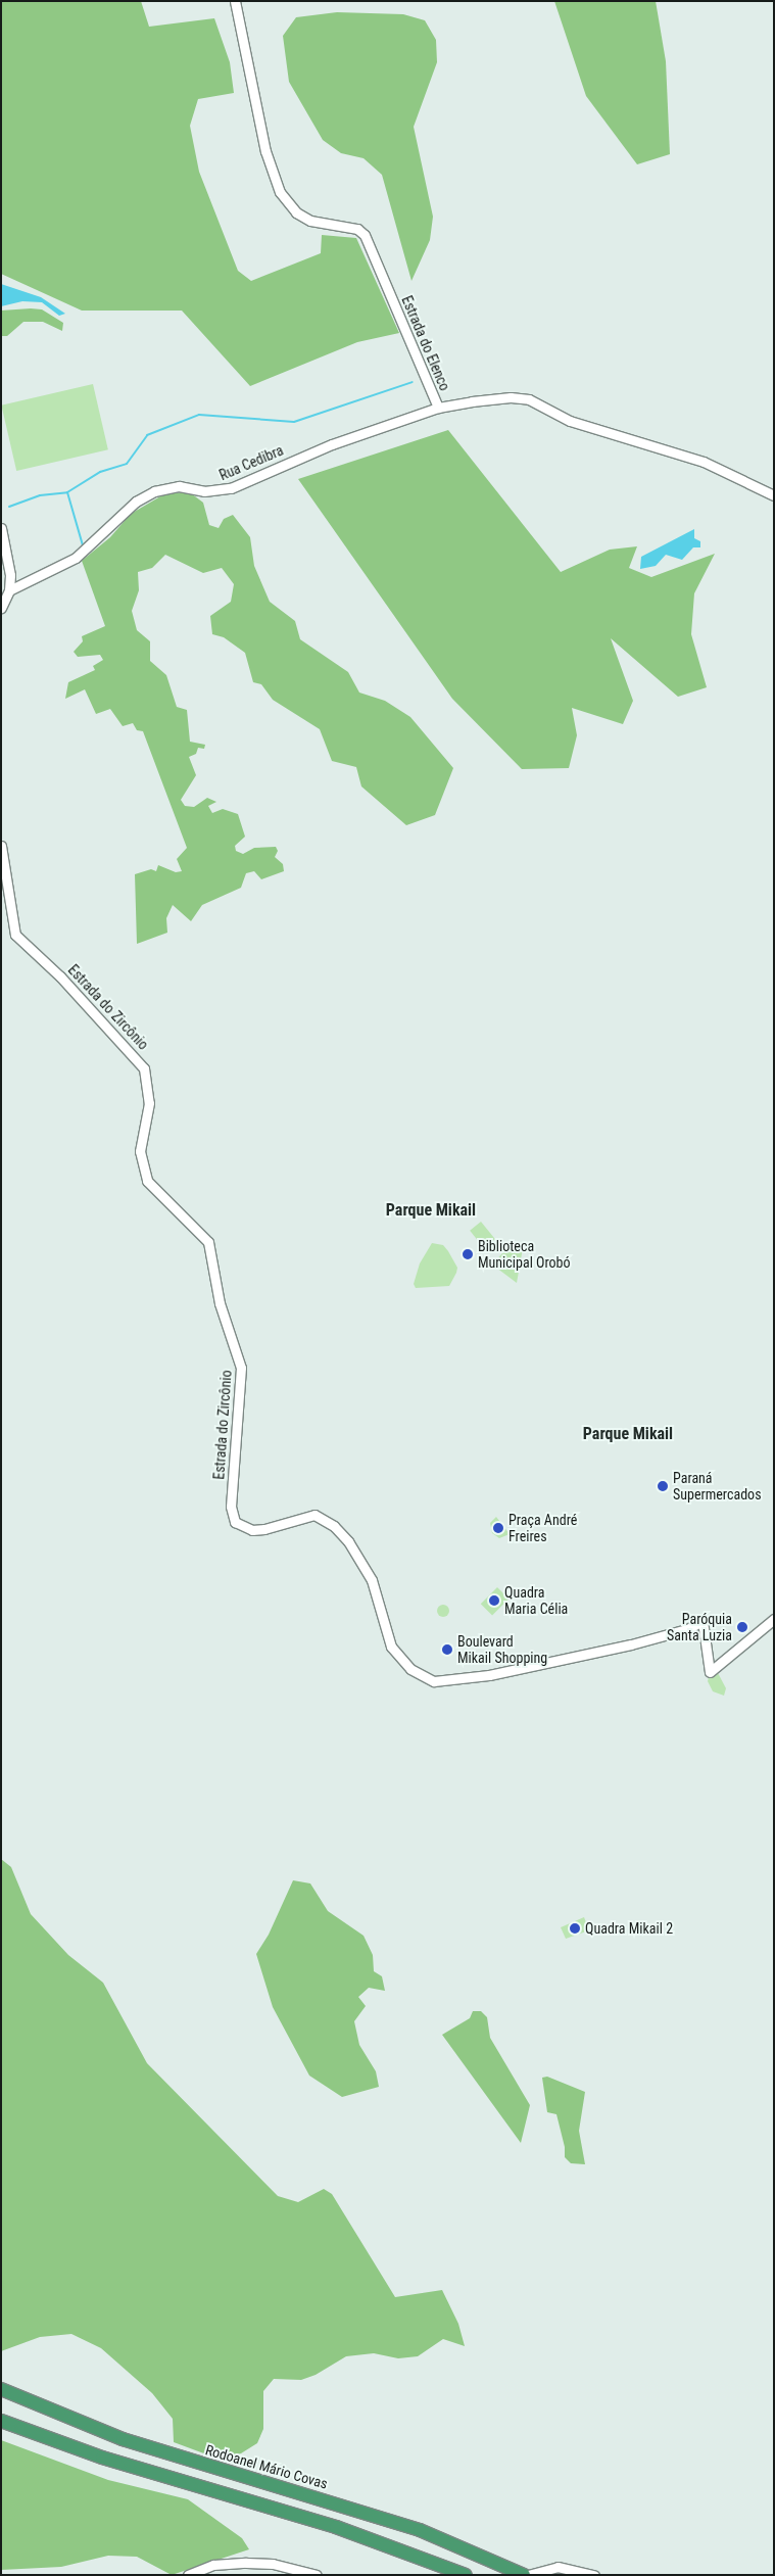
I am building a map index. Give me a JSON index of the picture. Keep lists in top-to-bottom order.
{
  "streets": {
    "highway": ["Rodoanel Mário Covas"],
    "street": ["Estrada do Elenco", "Rua Cedibra", "Estrada do Zircônio"]
  },
  "crossings": [
    ["Estrada do Elenco", "Rua Cedibra"]
  ],
  "districts": ["Parque Mikail", "Parque Mikail"],
  "places": [
    "Biblioteca Municipal Orobó",
    "Paraná Supermercados",
    "Praça André Freires",
    "Quadra Maria Célia",
    "Paróquia Santa Luzia",
    "Boulevard Mikail Shopping",
    "Quadra Mikail 2"
  ]
}
